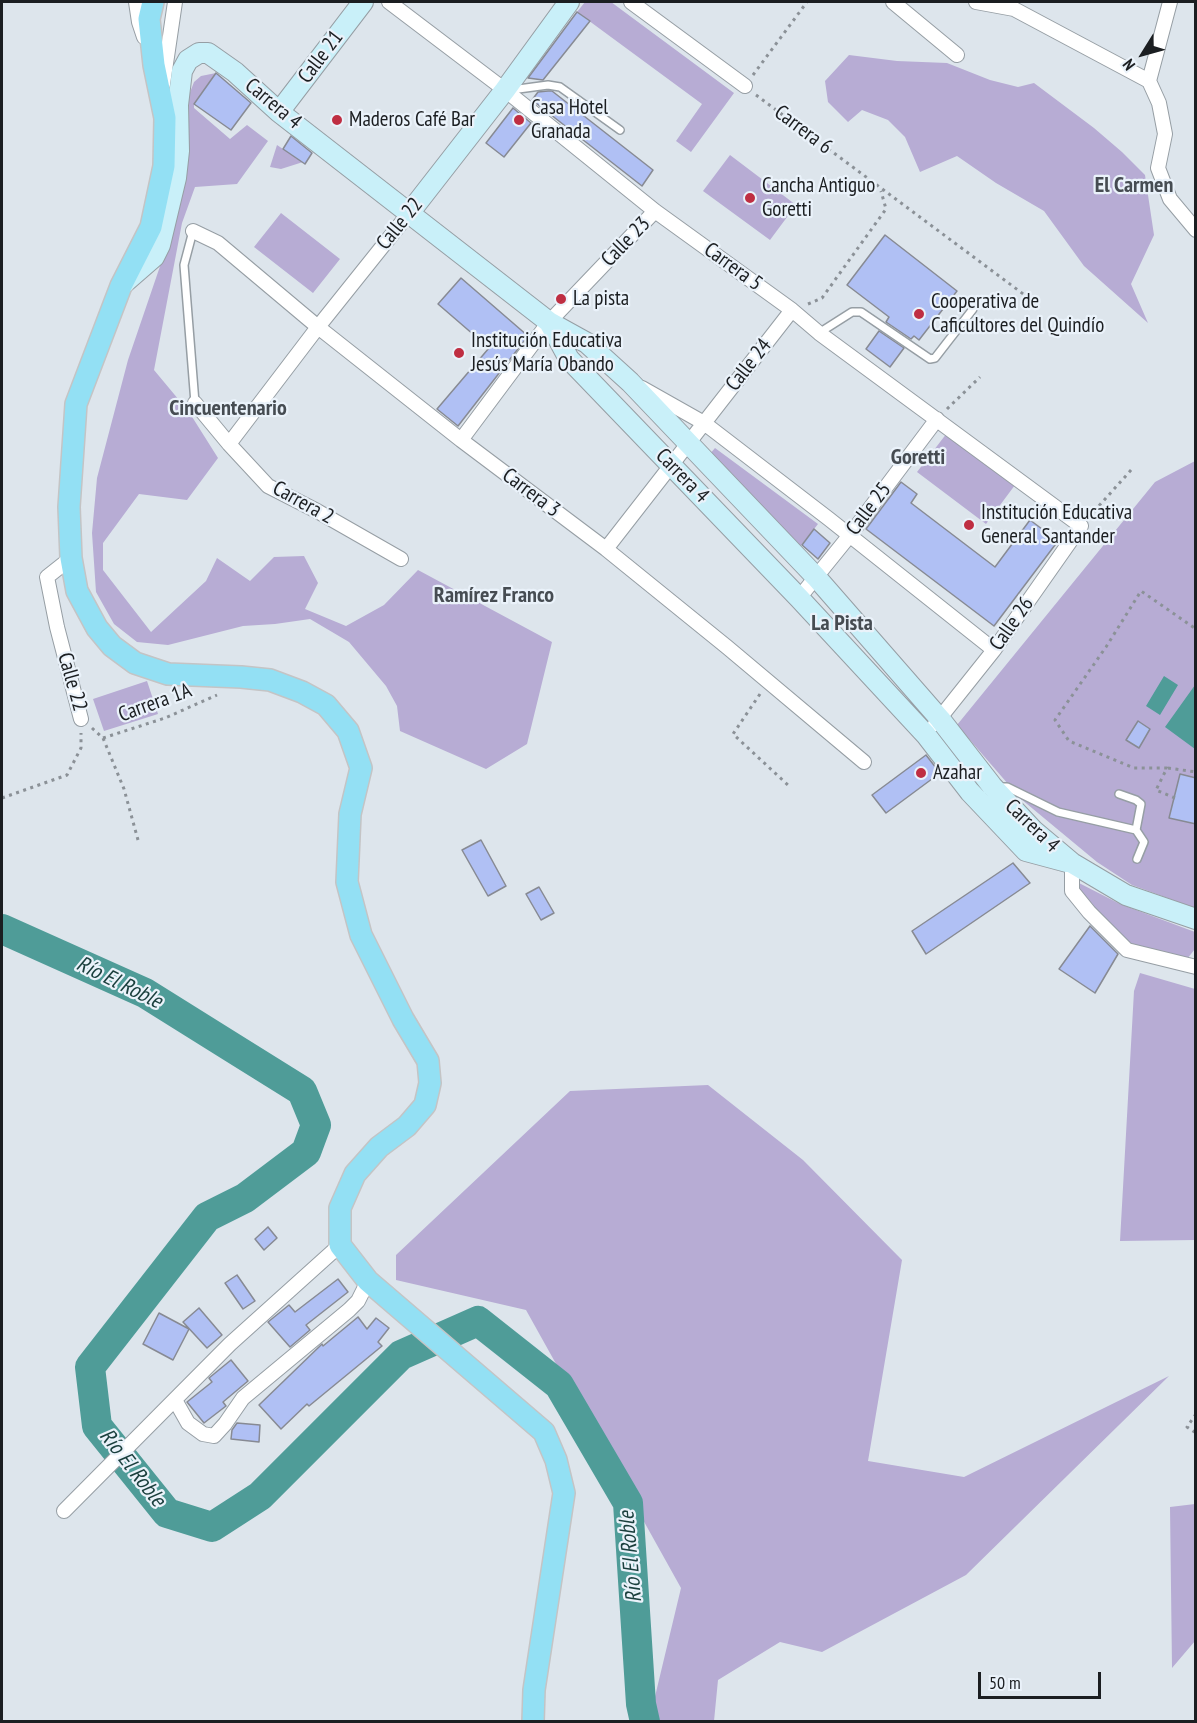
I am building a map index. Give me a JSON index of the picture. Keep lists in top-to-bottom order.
{
  "streets": {
    "main road": ["Calle 21", "Carrera 4", "Calle 22"],
    "street": [
      "Calle 23",
      "Carrera 5",
      "Calle 24",
      "Carrera 3",
      "Carrera 2",
      "Calle 25",
      "Calle 26"
    ],
    "path": ["Carrera 6", "Carrera 1A"]
  },
  "crossings": [
    ["Calle 21", "Carrera 4"],
    ["Carrera 4", "Calle 22"],
    ["Carrera 4", "Calle 23"],
    ["Carrera 4", "Calle 24"],
    ["Carrera 4", "Calle 25"],
    ["Carrera 4", "Calle 26"],
    ["Calle 22", "Carrera 5"],
    ["Calle 22", "Carrera 3"],
    ["Calle 22", "Carrera 2"],
    ["Calle 22", "Carrera 1A"],
    ["Calle 23", "Carrera 5"],
    ["Calle 23", "Carrera 3"],
    ["Carrera 5", "Calle 24"],
    ["Carrera 5", "Calle 25"],
    ["Carrera 5", "Calle 26"],
    ["Calle 24", "Carrera 3"]
  ],
  "districts": [
    "El Carmen",
    "Cincuentenario",
    "Goretti",
    "Ramírez Franco",
    "La Pista"
  ],
  "water": ["Río El Roble"],
  "places": [
    "Maderos Café Bar",
    "Casa Hotel Granada",
    "Cancha Antiguo Goretti",
    "La pista",
    "Cooperativa de Caficultores del Quindío",
    "Institución Educativa Jesús María Obando",
    "Institución Educativa General Santander",
    "Azahar"
  ],
  "scale_bar": "50 m",
  "north": "bottom left"
}
